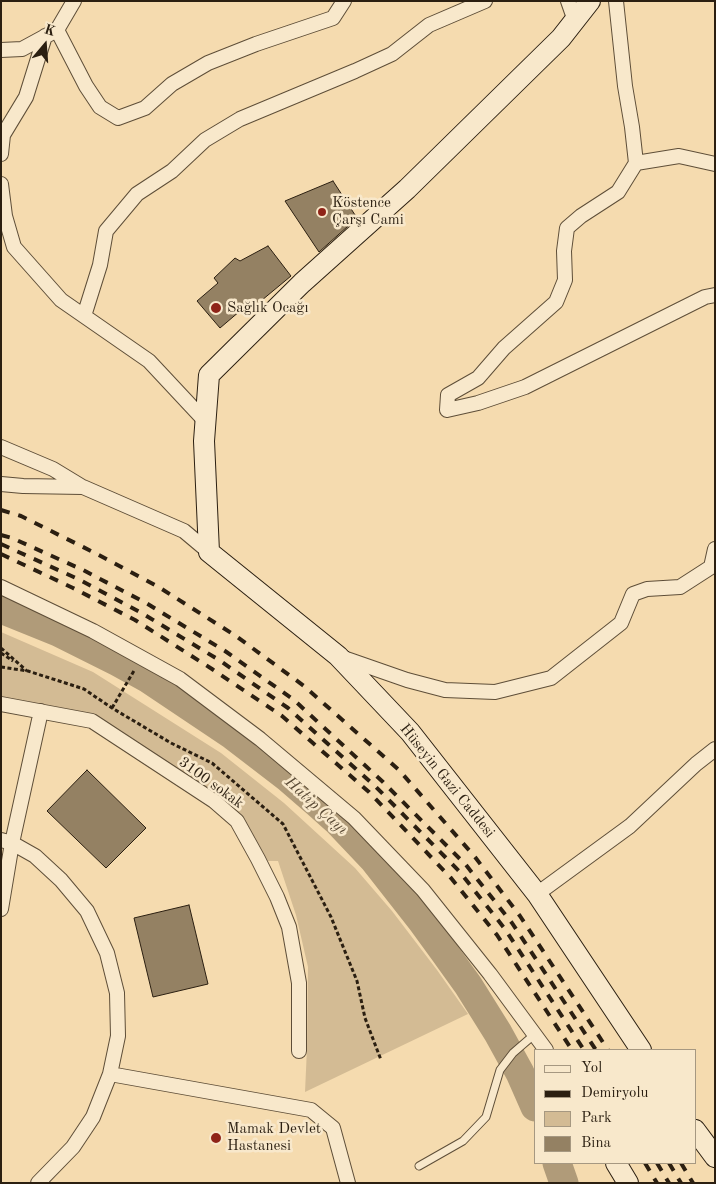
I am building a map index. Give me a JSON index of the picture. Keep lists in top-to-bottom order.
{
  "streets": {
    "street": ["Hüseyin Gazi Caddesi", "3100 sokak"]
  },
  "water": ["Hatip Çayı"],
  "places": ["Köstence Çarşı Cami", "Sağlık Ocağı", "Mamak Devlet Hastanesi"],
  "legend": [
    "Yol",
    "Demiryolu",
    "Park",
    "Bina"
  ],
  "north": "top"
}
